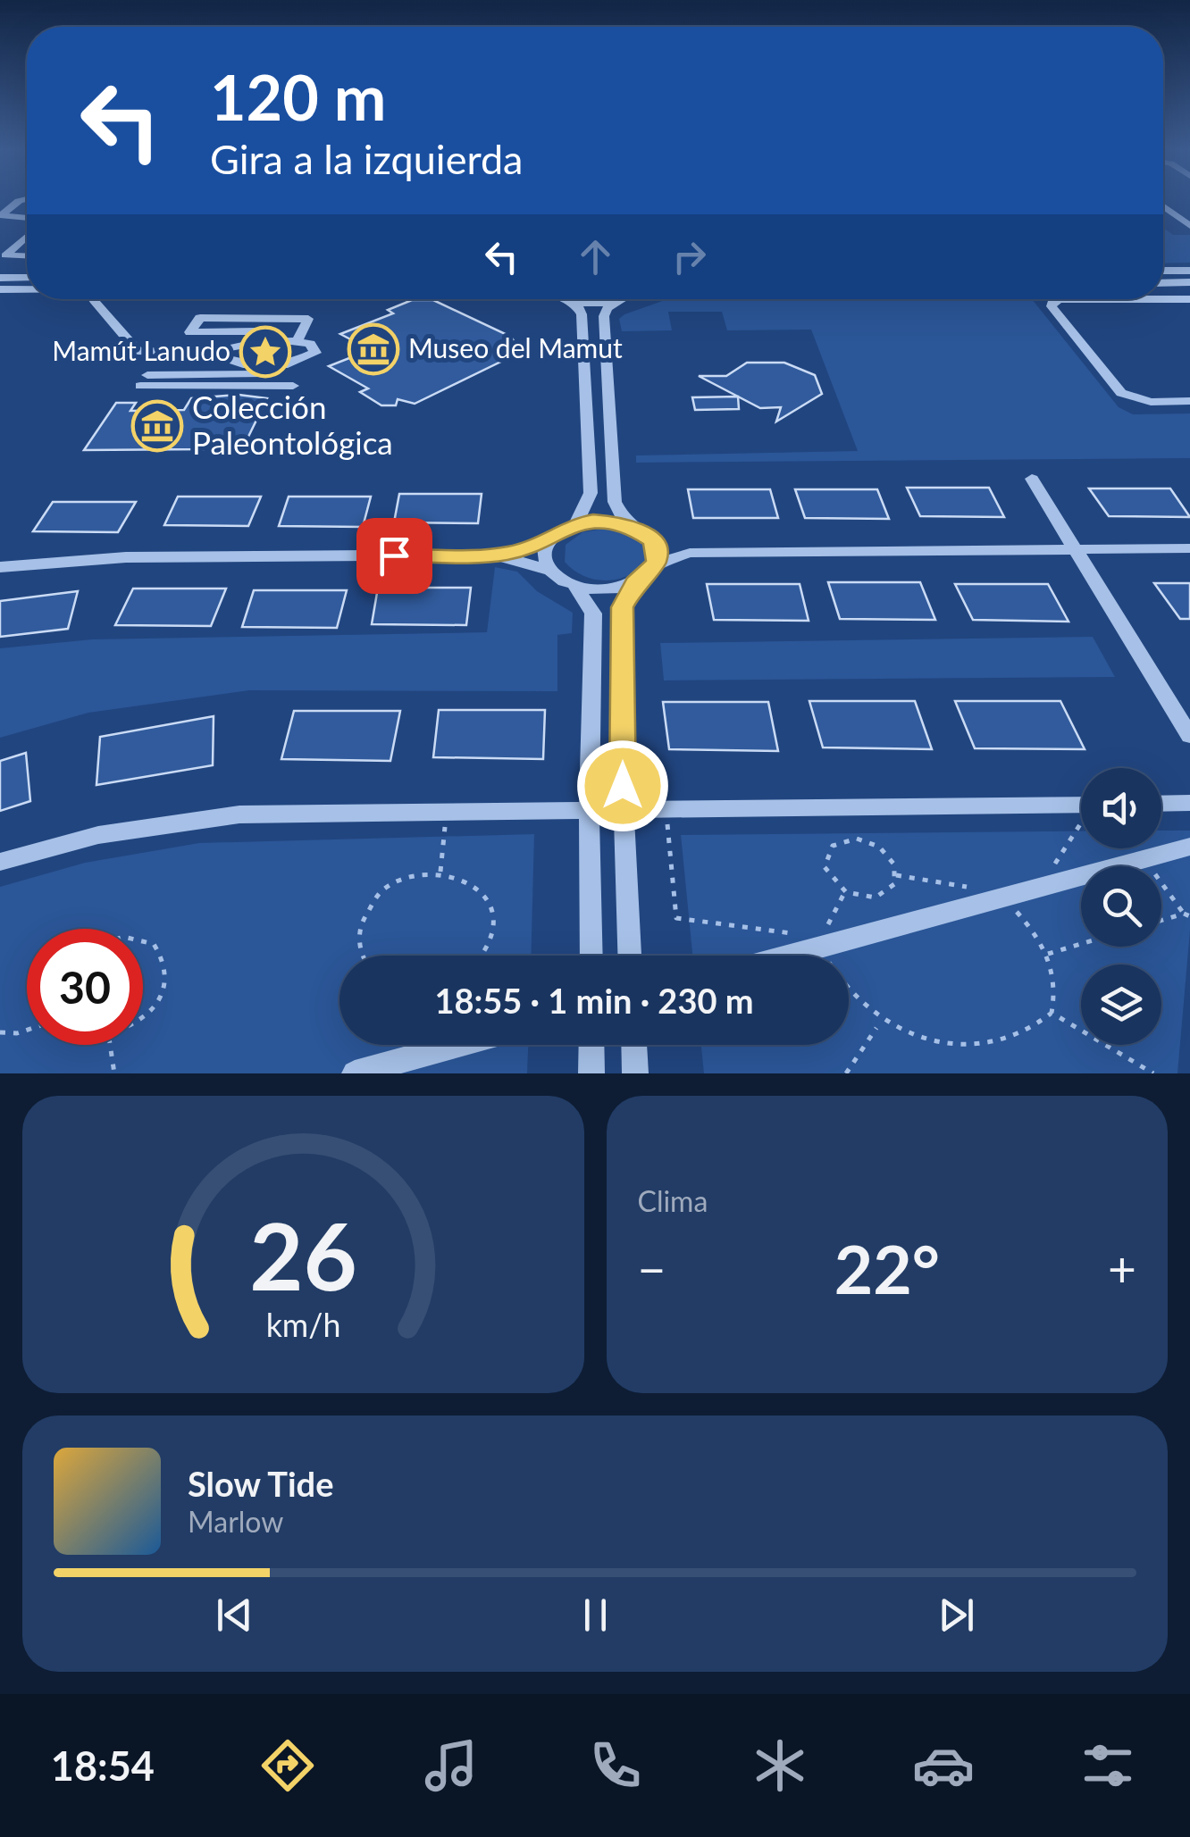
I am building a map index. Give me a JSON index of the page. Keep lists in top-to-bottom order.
{
  "places": {
    "museum": ["Museo del Mamut", "Colección Paleontológica"],
    "place": ["Mamút Lanudo"]
  },
  "page": {
    "turn": ["120 m", "Gira a la izquierda"],
    "limit": "30",
    "trip": "18:55 · 1 min · 230 m",
    "tile": "Clima",
    "heat": ["−", "22°", "+"],
    "song": ["Slow Tide", "Marlow"],
    "tabs": "18:54",
    "gauge": ["26", "km/h"]
  }
}
